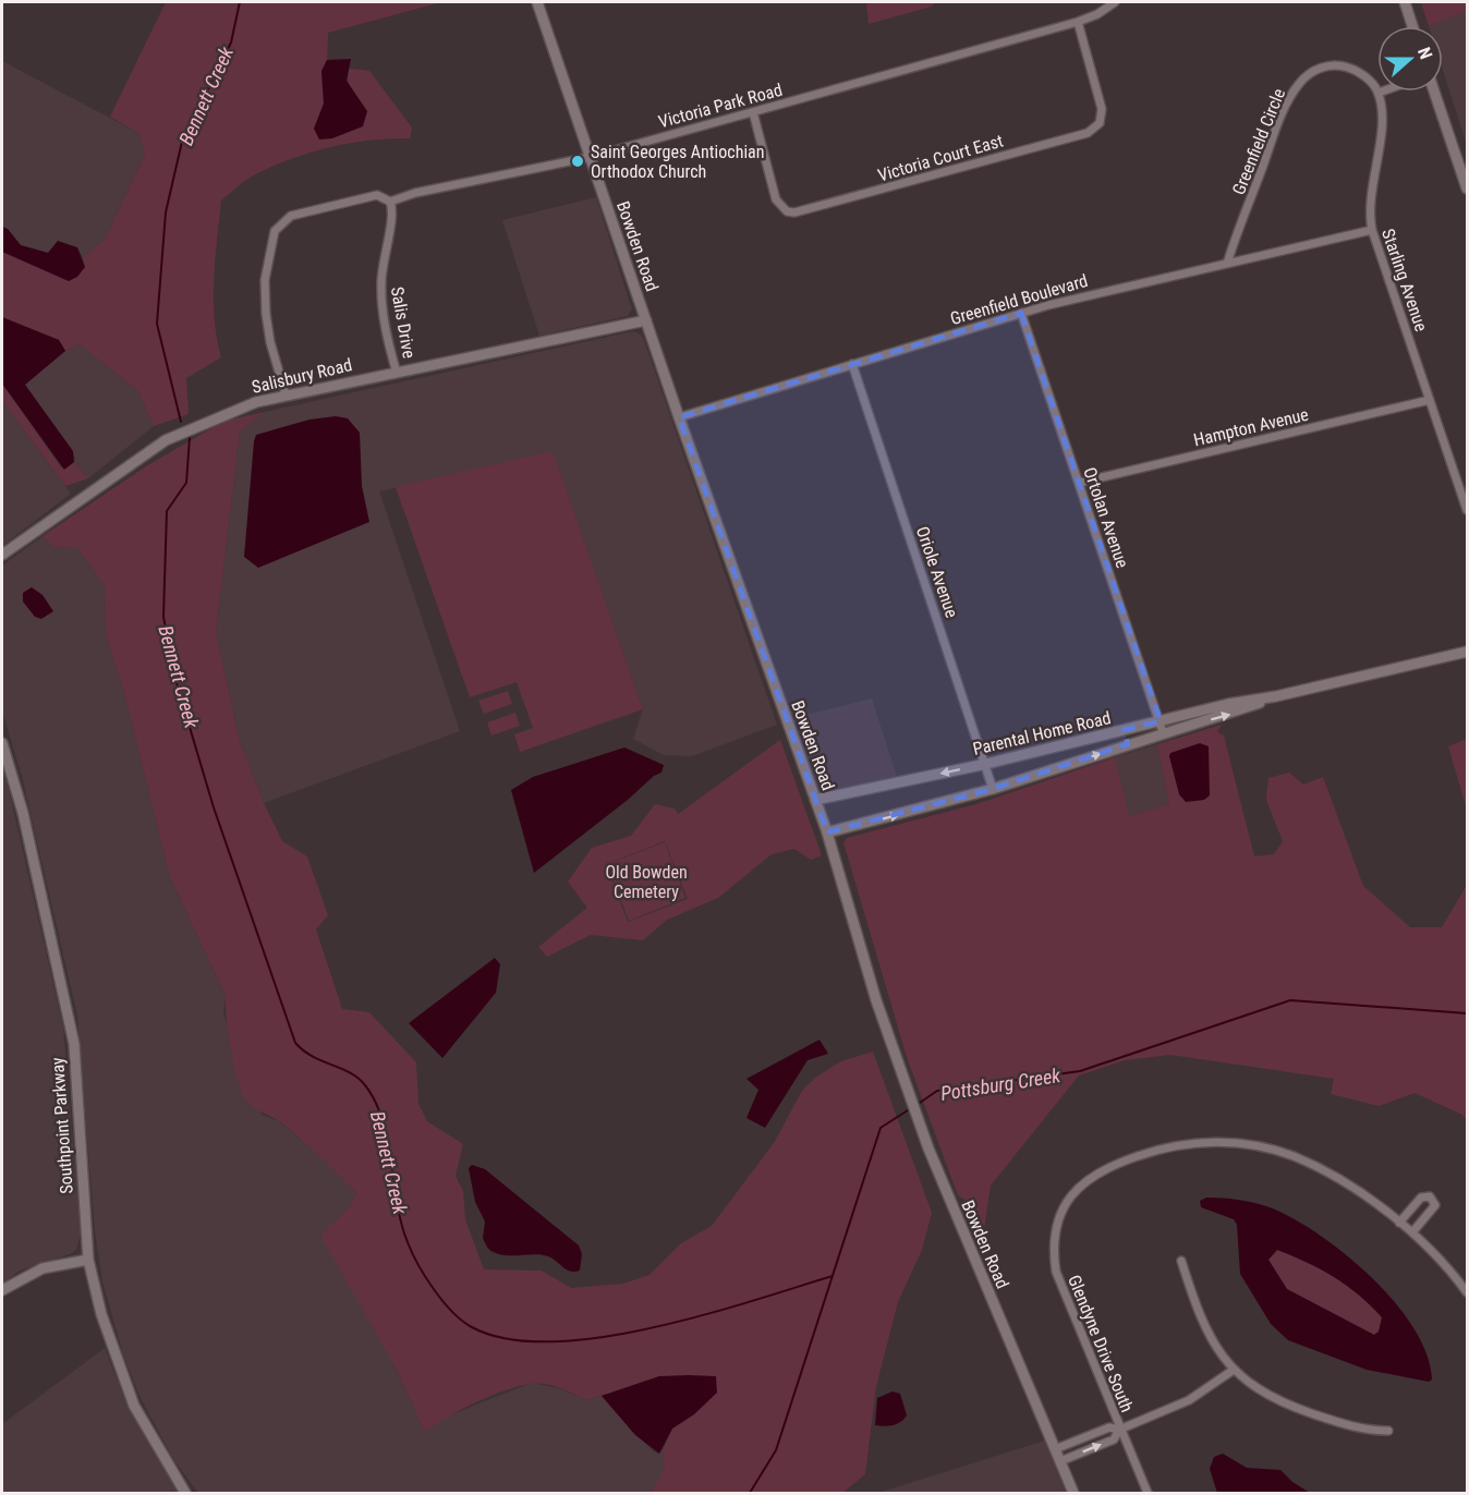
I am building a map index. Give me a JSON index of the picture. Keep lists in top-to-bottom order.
{
  "streets": {
    "main road": [
      "Bowden Road",
      "Salisbury Road",
      "Parental Home Road",
      "Southpoint Parkway"
    ],
    "street": [
      "Victoria Park Road",
      "Greenfield Circle",
      "Victoria Court East",
      "Starling Avenue",
      "Greenfield Boulevard",
      "Salis Drive",
      "Hampton Avenue",
      "Ortolan Avenue",
      "Oriole Avenue",
      "Glendyne Drive South"
    ]
  },
  "crossings": [
    ["Victoria Park Road", "Victoria Court East"],
    ["Victoria Park Road", "Bowden Road"],
    ["Victoria Park Road", "Salis Drive"],
    ["Victoria Park Road", "Salisbury Road"],
    ["Greenfield Circle", "Starling Avenue"],
    ["Greenfield Circle", "Greenfield Boulevard"],
    ["Bowden Road", "Greenfield Boulevard"],
    ["Bowden Road", "Salisbury Road"],
    ["Bowden Road", "Parental Home Road"],
    ["Starling Avenue", "Greenfield Boulevard"],
    ["Starling Avenue", "Hampton Avenue"],
    ["Greenfield Boulevard", "Ortolan Avenue"],
    ["Greenfield Boulevard", "Oriole Avenue"],
    ["Salis Drive", "Salisbury Road"],
    ["Hampton Avenue", "Ortolan Avenue"],
    ["Ortolan Avenue", "Parental Home Road"],
    ["Oriole Avenue", "Parental Home Road"]
  ],
  "water": ["Bennett Creek", "Pottsburg Creek"],
  "parks": ["Old Bowden Cemetery"],
  "places": ["Saint Georges Antiochian Orthodox Church"],
  "north": "right"
}
